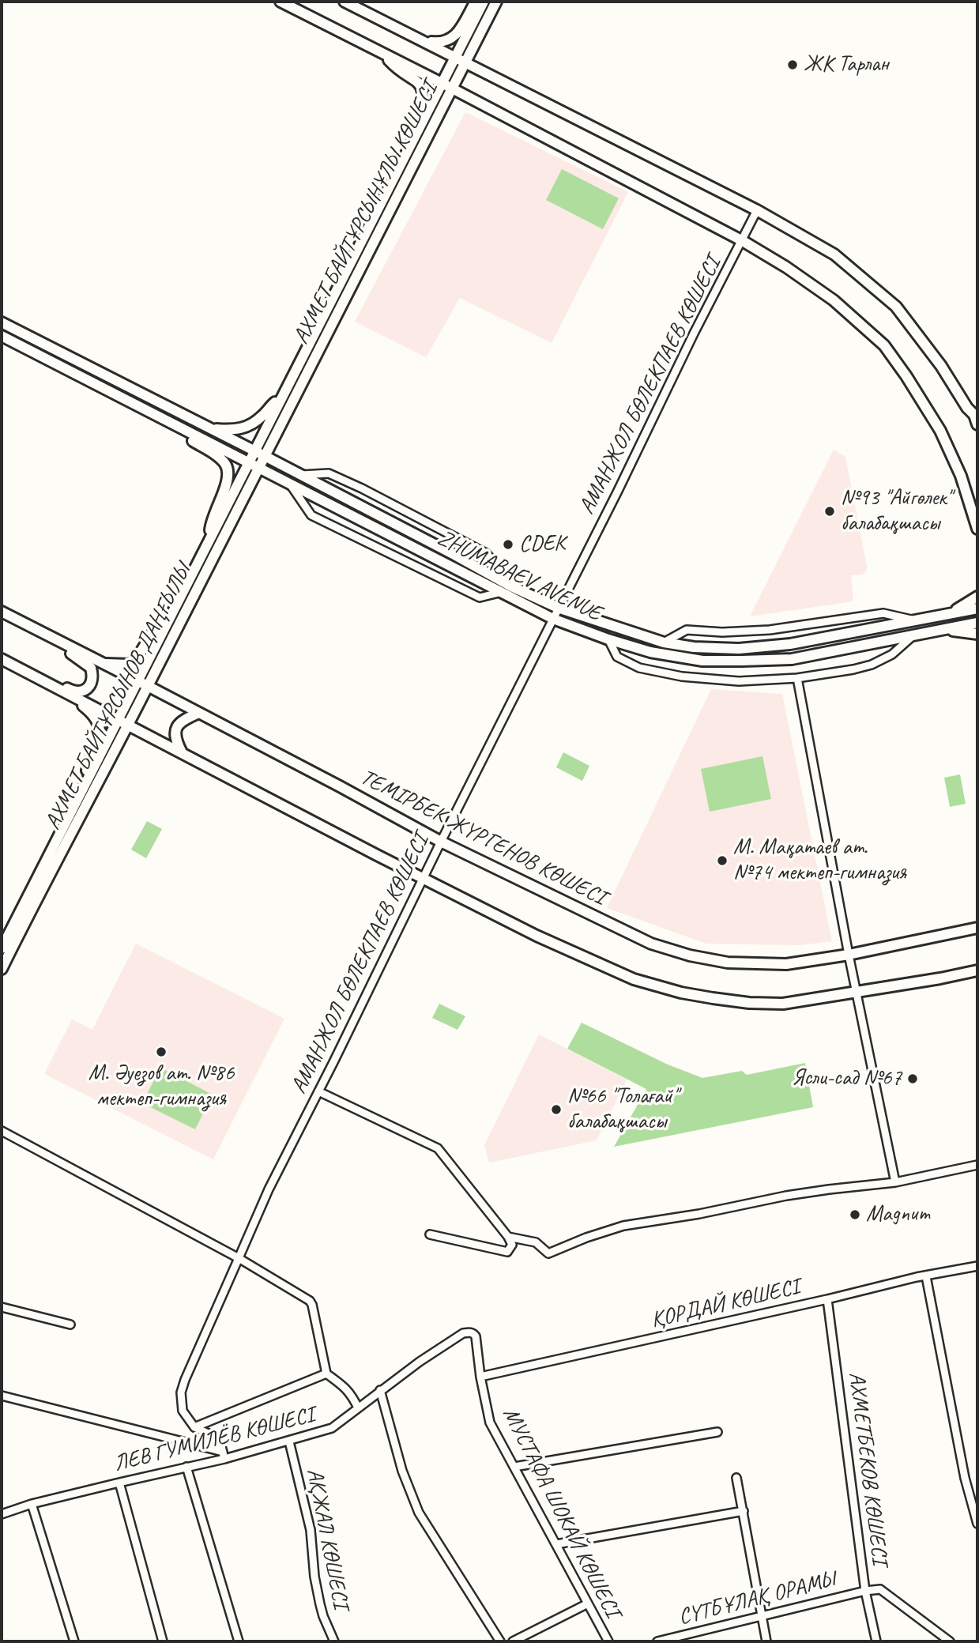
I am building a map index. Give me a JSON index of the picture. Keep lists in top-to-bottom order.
{
  "streets": {
    "street": [
      "АХМЕТ БАЙТҰРСЫНҰЛЫ КӨШЕСІ",
      "АМАНЖОЛ БӨЛЕКПАЕВ КӨШЕСІ",
      "ZHUMABAEV AVENUE",
      "АХМЕТ БАЙТҰРСЫНОВ ДАҢҒЫЛЫ",
      "ТЕМІРБЕК ЖҮРГЕНОВ КӨШЕСІ",
      "ҚОРДАЙ КӨШЕСІ",
      "ЛЕВ ГУМИЛЁВ КӨШЕСІ",
      "АХМЕТБЕКОВ КӨШЕСІ",
      "МУСТАФА ШОКАЙ КӨШЕСІ",
      "АҚЖАЛ КӨШЕСІ",
      "CҮТБҰЛАҚ ОРАМЫ"
    ]
  },
  "crossings": [
    ["АХМЕТ БАЙТҰРСЫНҰЛЫ КӨШЕСІ", "АХМЕТ БАЙТҰРСЫНОВ ДАҢҒЫЛЫ"],
    ["АМАНЖОЛ БӨЛЕКПАЕВ КӨШЕСІ", "ZHUMABAEV AVENUE"],
    ["АМАНЖОЛ БӨЛЕКПАЕВ КӨШЕСІ", "ТЕМІРБЕК ЖҮРГЕНОВ КӨШЕСІ"],
    ["ZHUMABAEV AVENUE", "АХМЕТ БАЙТҰРСЫНОВ ДАҢҒЫЛЫ"],
    ["АХМЕТ БАЙТҰРСЫНОВ ДАҢҒЫЛЫ", "ТЕМІРБЕК ЖҮРГЕНОВ КӨШЕСІ"],
    ["ҚОРДАЙ КӨШЕСІ", "АХМЕТБЕКОВ КӨШЕСІ"],
    ["ҚОРДАЙ КӨШЕСІ", "МУСТАФА ШОКАЙ КӨШЕСІ"],
    ["ЛЕВ ГУМИЛЁВ КӨШЕСІ", "МУСТАФА ШОКАЙ КӨШЕСІ"],
    ["ЛЕВ ГУМИЛЁВ КӨШЕСІ", "АҚЖАЛ КӨШЕСІ"],
    ["АХМЕТБЕКОВ КӨШЕСІ", "CҮТБҰЛАҚ ОРАМЫ"]
  ],
  "places": [
    "ЖК Тарлан",
    "№93 \"Айгөлек\" балабақшасы",
    "CDEK",
    "М. Мақатаев ат. №74 мектеп-гимназия",
    "М. Әуезов ат. №86 мектеп-гимназия",
    "Ясли-сад №67",
    "№66 \"Толағай\" балабақшасы",
    "Magnum"
  ]
}
